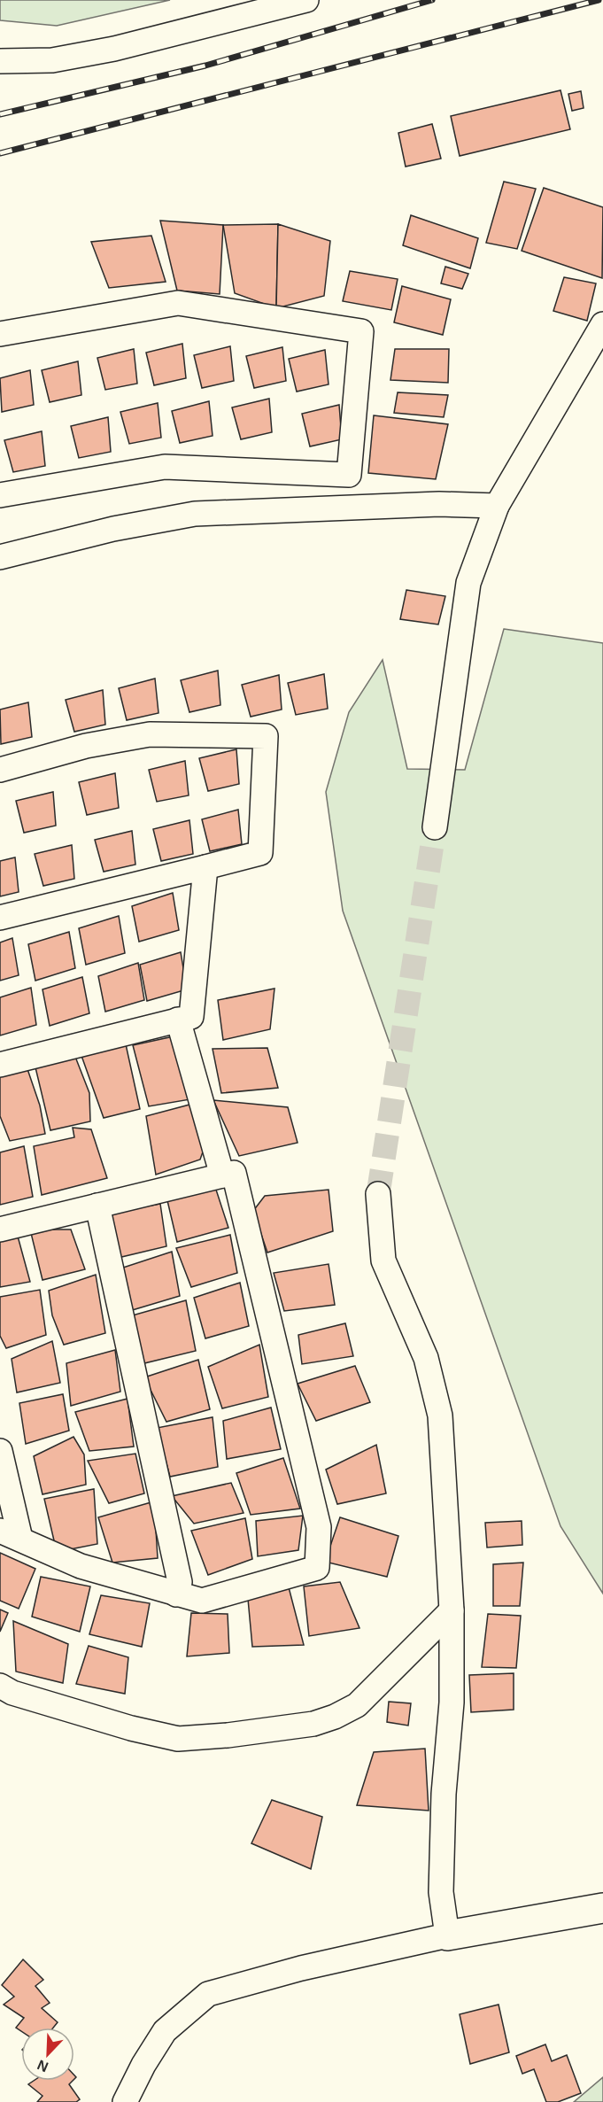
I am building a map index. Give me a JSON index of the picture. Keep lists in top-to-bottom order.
{
  "north": "bottom left"
}
